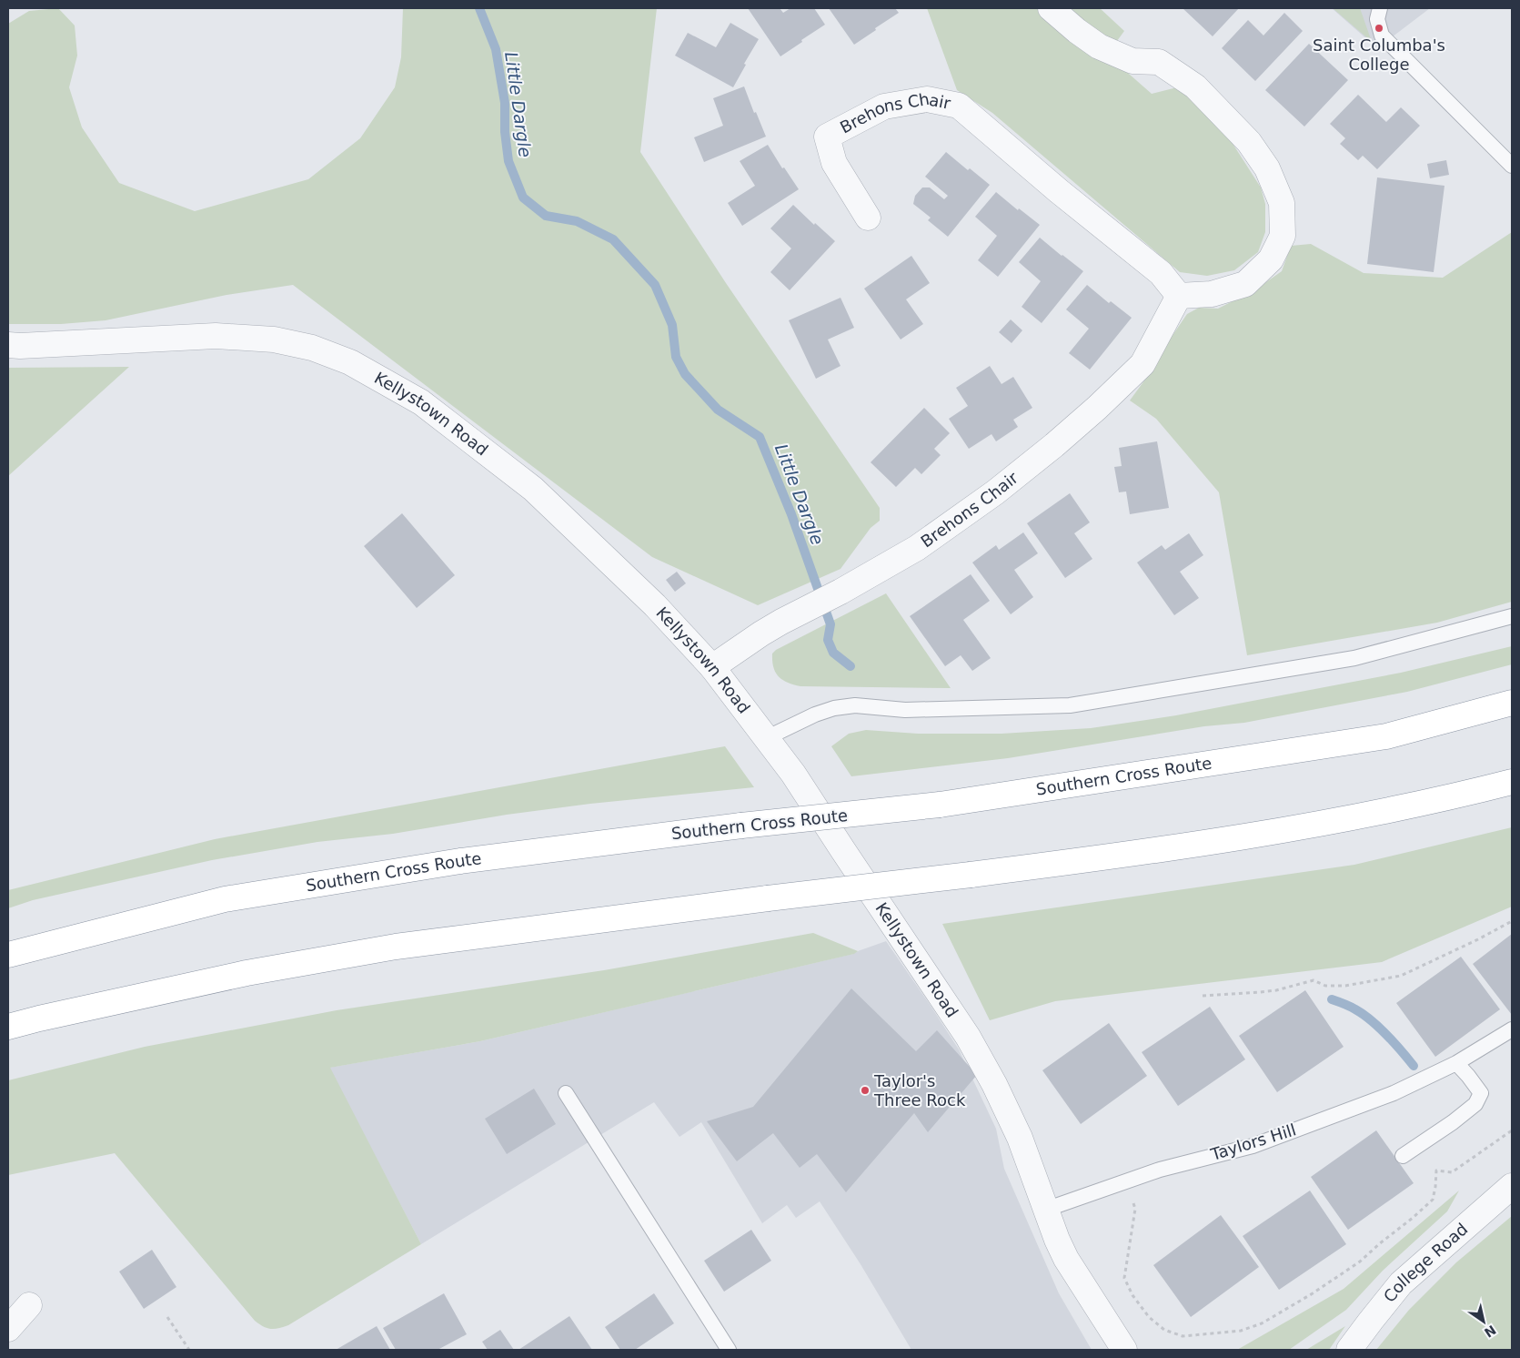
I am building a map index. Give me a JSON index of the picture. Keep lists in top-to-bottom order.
{
  "streets": {
    "highway": ["Southern Cross Route"],
    "street": ["Brehons Chair", "Kellystown Road", "College Road"],
    "lane": ["Taylors Hill"]
  },
  "crossings": [
    ["Brehons Chair", "Kellystown Road"],
    ["Kellystown Road", "Taylors Hill"]
  ],
  "water": ["Little Dargle"],
  "places": ["Saint Columba's College", "Taylor's Three Rock"],
  "north": "bottom right"
}
